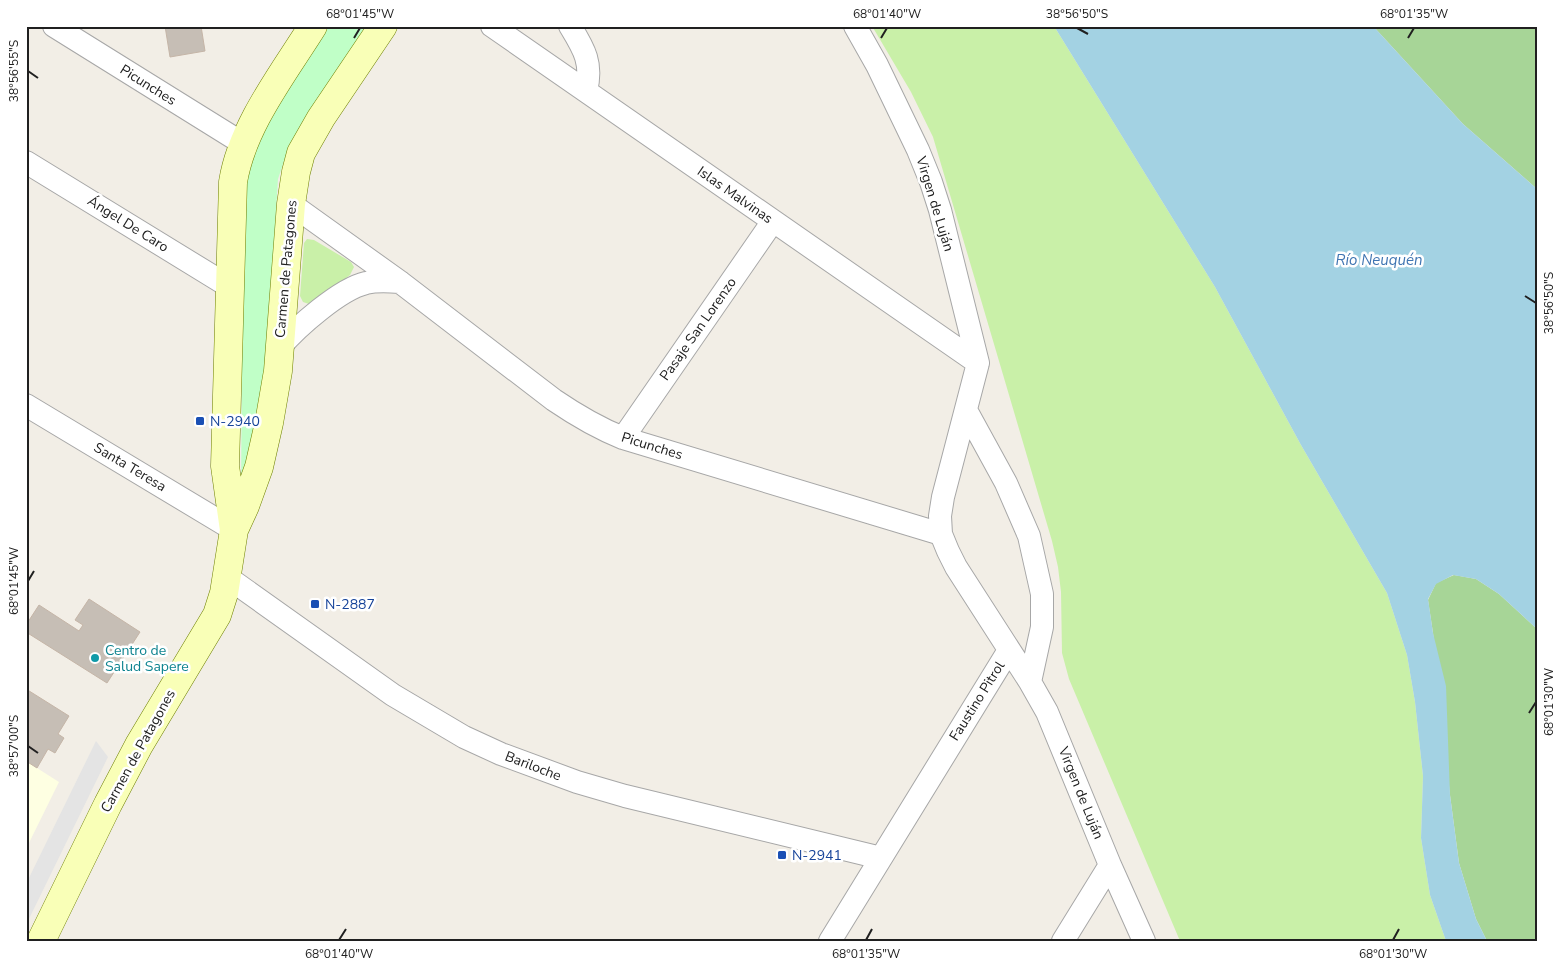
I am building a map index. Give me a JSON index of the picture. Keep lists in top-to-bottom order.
{
  "streets": {
    "main road": ["Carmen de Patagones"],
    "street": [
      "Picunches",
      "Islas Malvinas",
      "Virgen de Luján",
      "Ángel De Caro",
      "Pasaje San Lorenzo",
      "Santa Teresa",
      "Faustino Pitrol",
      "Bariloche"
    ]
  },
  "crossings": [
    ["Picunches", "Carmen de Patagones"],
    ["Picunches", "Pasaje San Lorenzo"],
    ["Picunches", "Faustino Pitrol"],
    ["Islas Malvinas", "Virgen de Luján"],
    ["Islas Malvinas", "Pasaje San Lorenzo"],
    ["Islas Malvinas", "Faustino Pitrol"],
    ["Virgen de Luján", "Faustino Pitrol"],
    ["Ángel De Caro", "Carmen de Patagones"],
    ["Carmen de Patagones", "Santa Teresa"],
    ["Carmen de Patagones", "Bariloche"],
    ["Faustino Pitrol", "Bariloche"]
  ],
  "water": ["Río Neuquén"],
  "places": {
    "transit": ["N-2940", "N-2887", "N-2941"],
    "other": ["Centro de Salud Sapere"]
  },
  "coordinates": [
    "68°01'45\"W",
    "68°01'40\"W",
    "38°56'50\"S",
    "68°01'35\"W",
    "38°56'55\"S",
    "68°01'30\"W",
    "38°57'00\"S"
  ]
}
